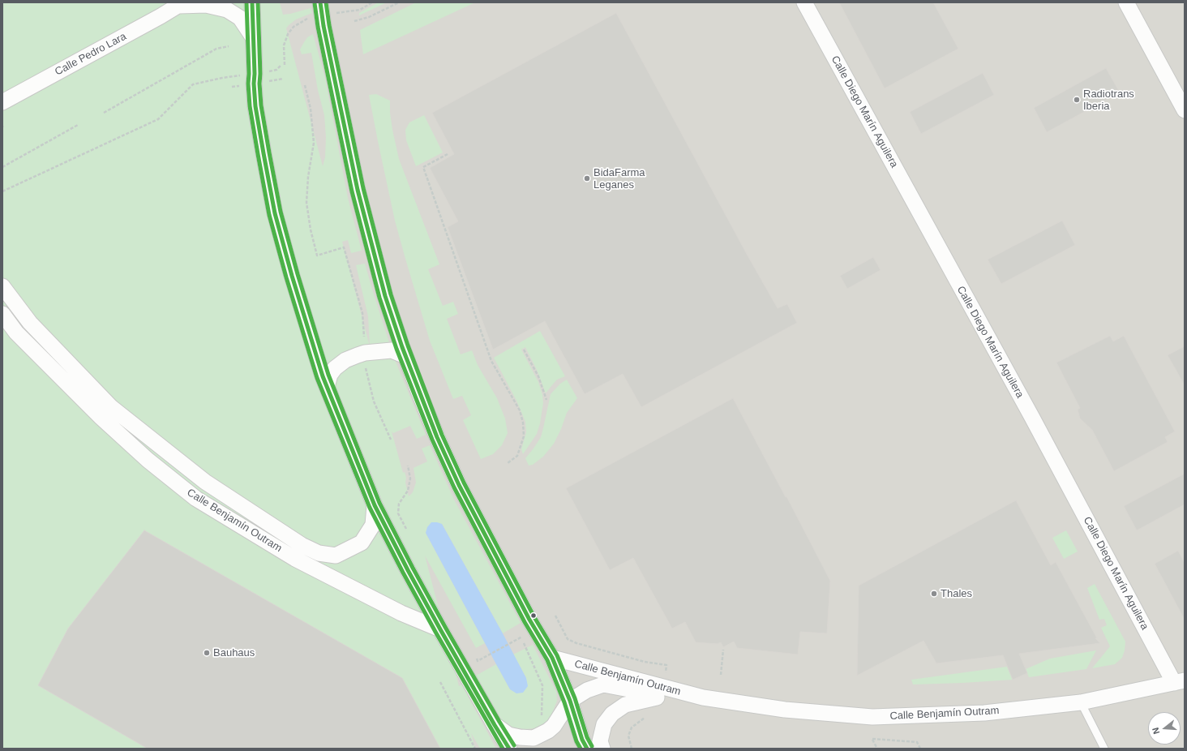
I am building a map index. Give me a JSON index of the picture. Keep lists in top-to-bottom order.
{
  "streets": {
    "street": ["Calle Pedro Lara", "Calle Diego Marín Aguilera", "Calle Benjamín Outram"]
  },
  "crossings": [
    ["Calle Diego Marín Aguilera", "Calle Benjamín Outram"]
  ],
  "places": [
    "Radiotrans Iberia",
    "BidaFarma Leganes",
    "Thales",
    "Bauhaus"
  ],
  "north": "left"
}
